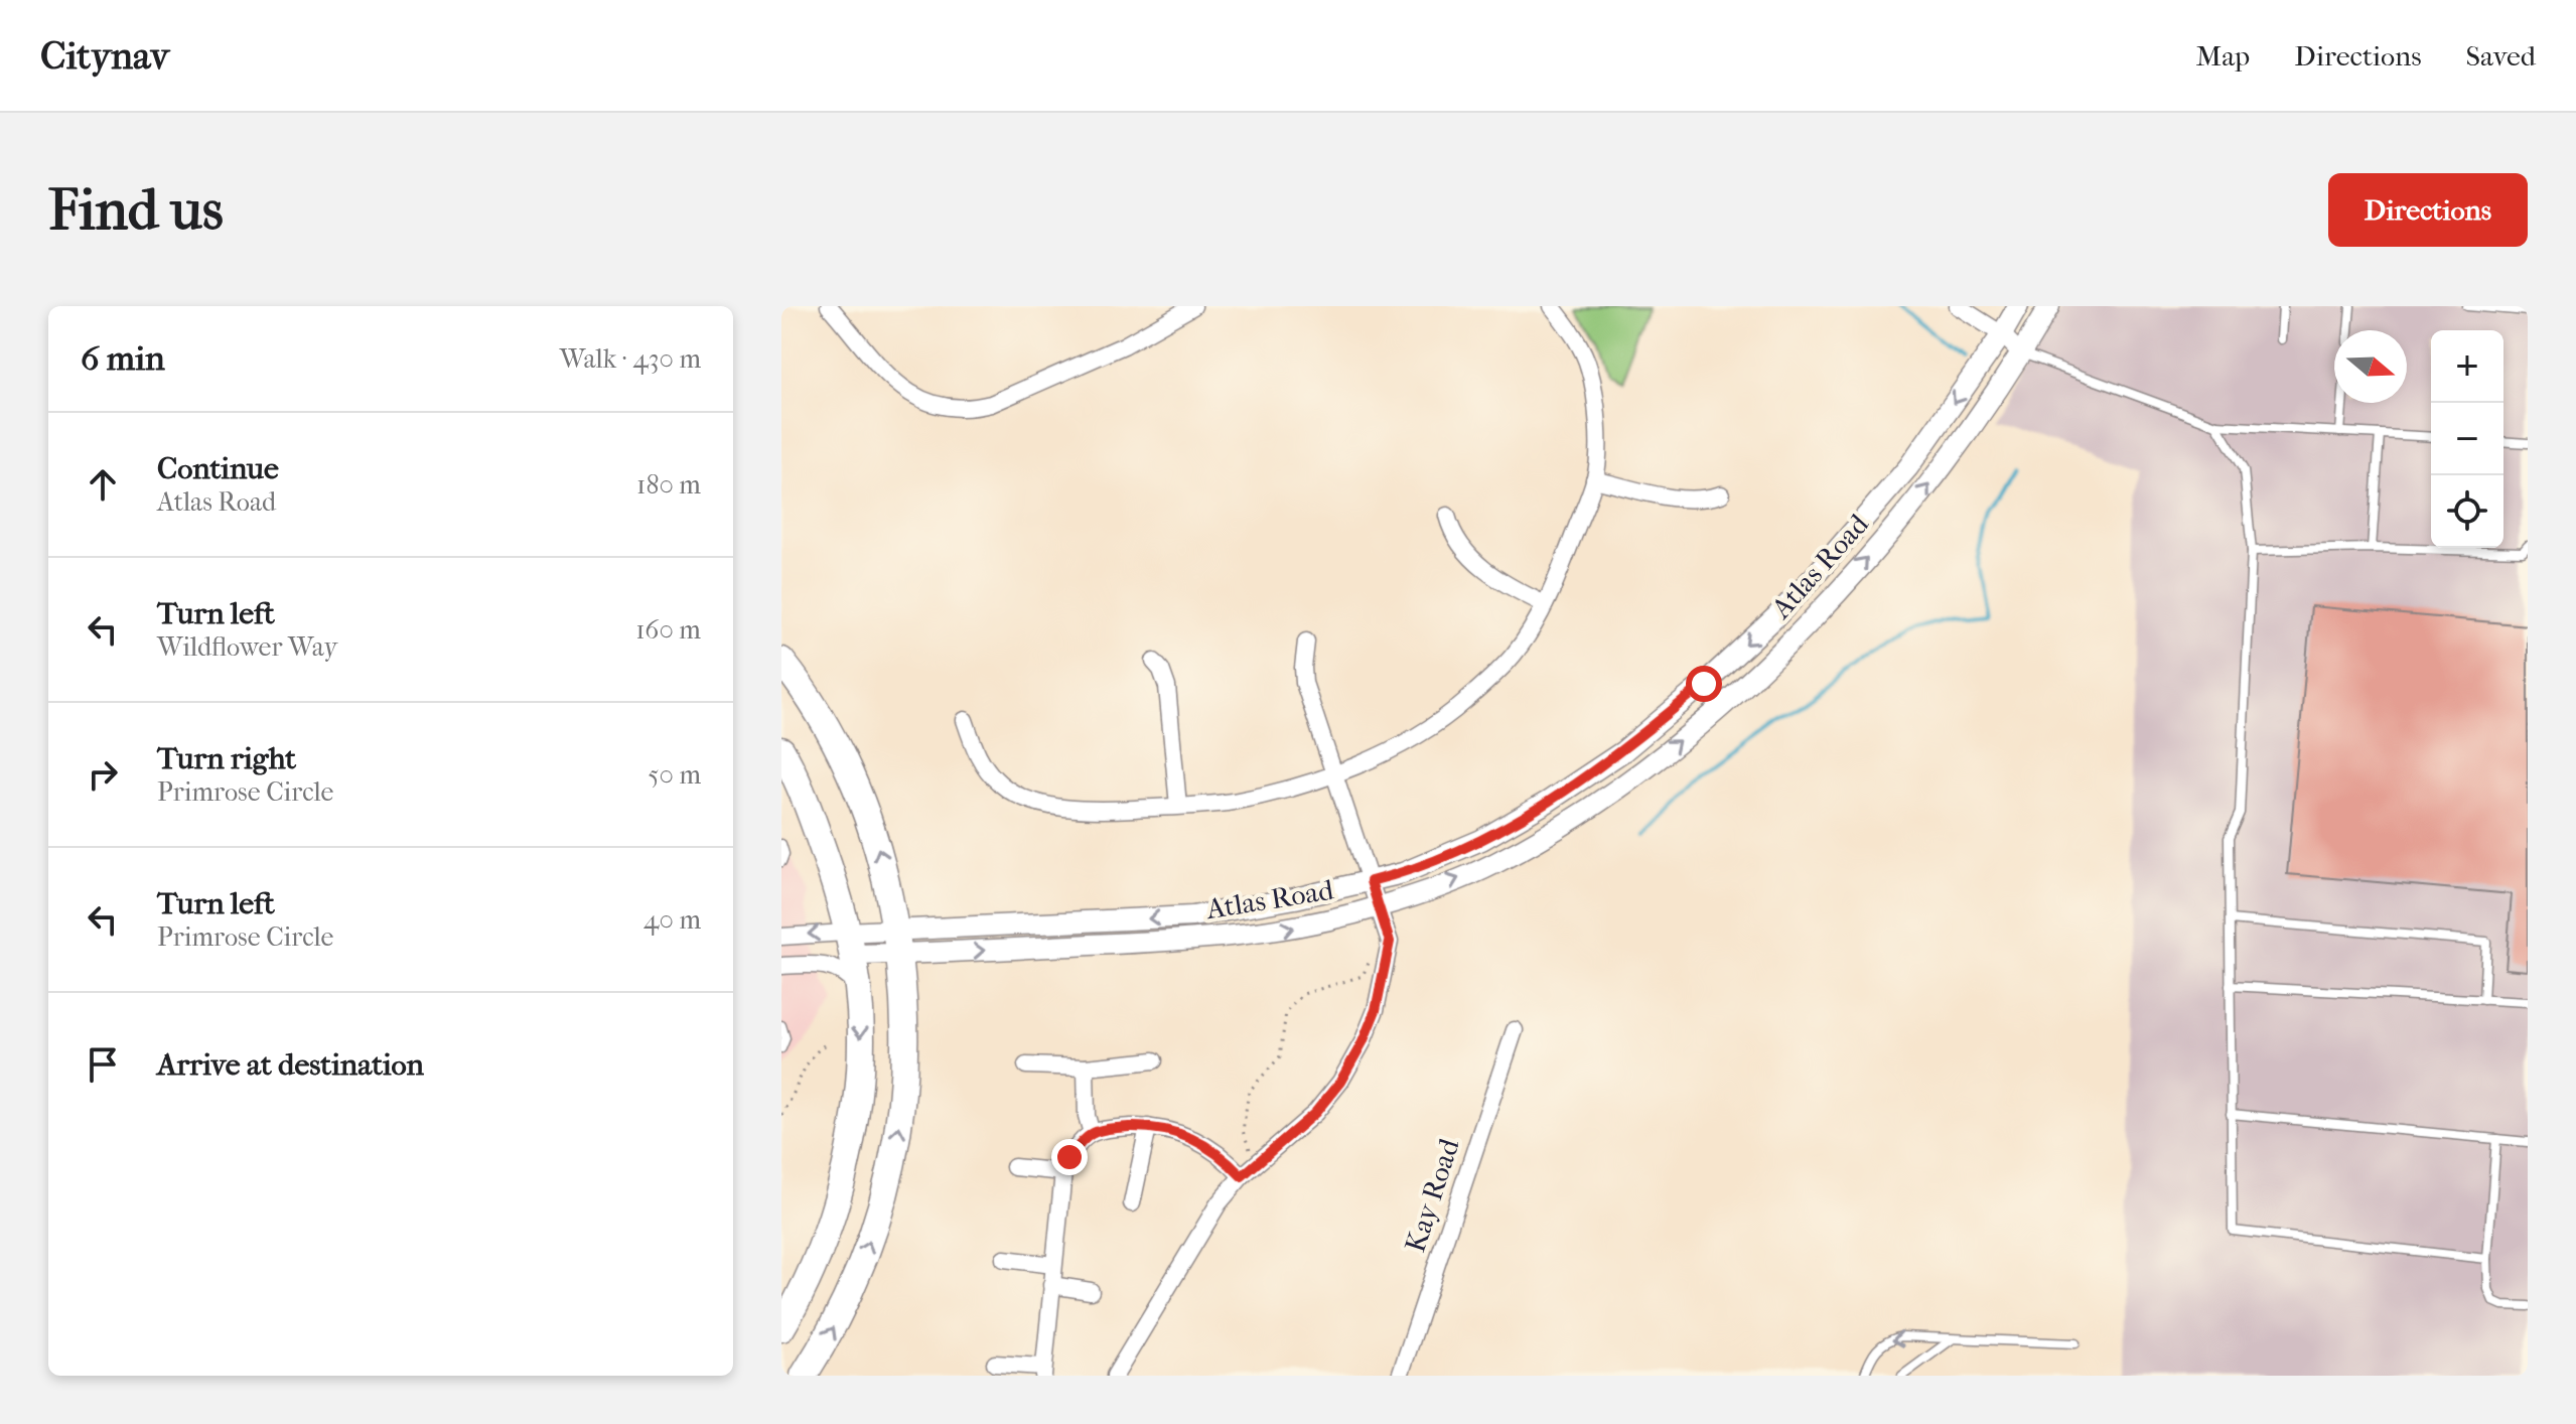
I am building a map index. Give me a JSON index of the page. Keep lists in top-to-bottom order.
{
  "streets": {
    "street": ["Atlas Road", "Kay Road"]
  },
  "north": "right",
  "page": {
    "header": "Citynav",
    "nav": ["Map", "Directions", "Saved"],
    "buttons": "Directions",
    "title": "Find us",
    "heading": ["6 min", "Walk · 430 m"],
    "map_buttons": ["+", "−"],
    "list": [
      ["Continue", "Atlas Road", "180 m"],
      ["Turn left", "Wildflower Way", "160 m"],
      ["Turn right", "Primrose Circle", "50 m"],
      ["Turn left", "Primrose Circle", "40 m"],
      "Arrive at destination"
    ]
  }
}
